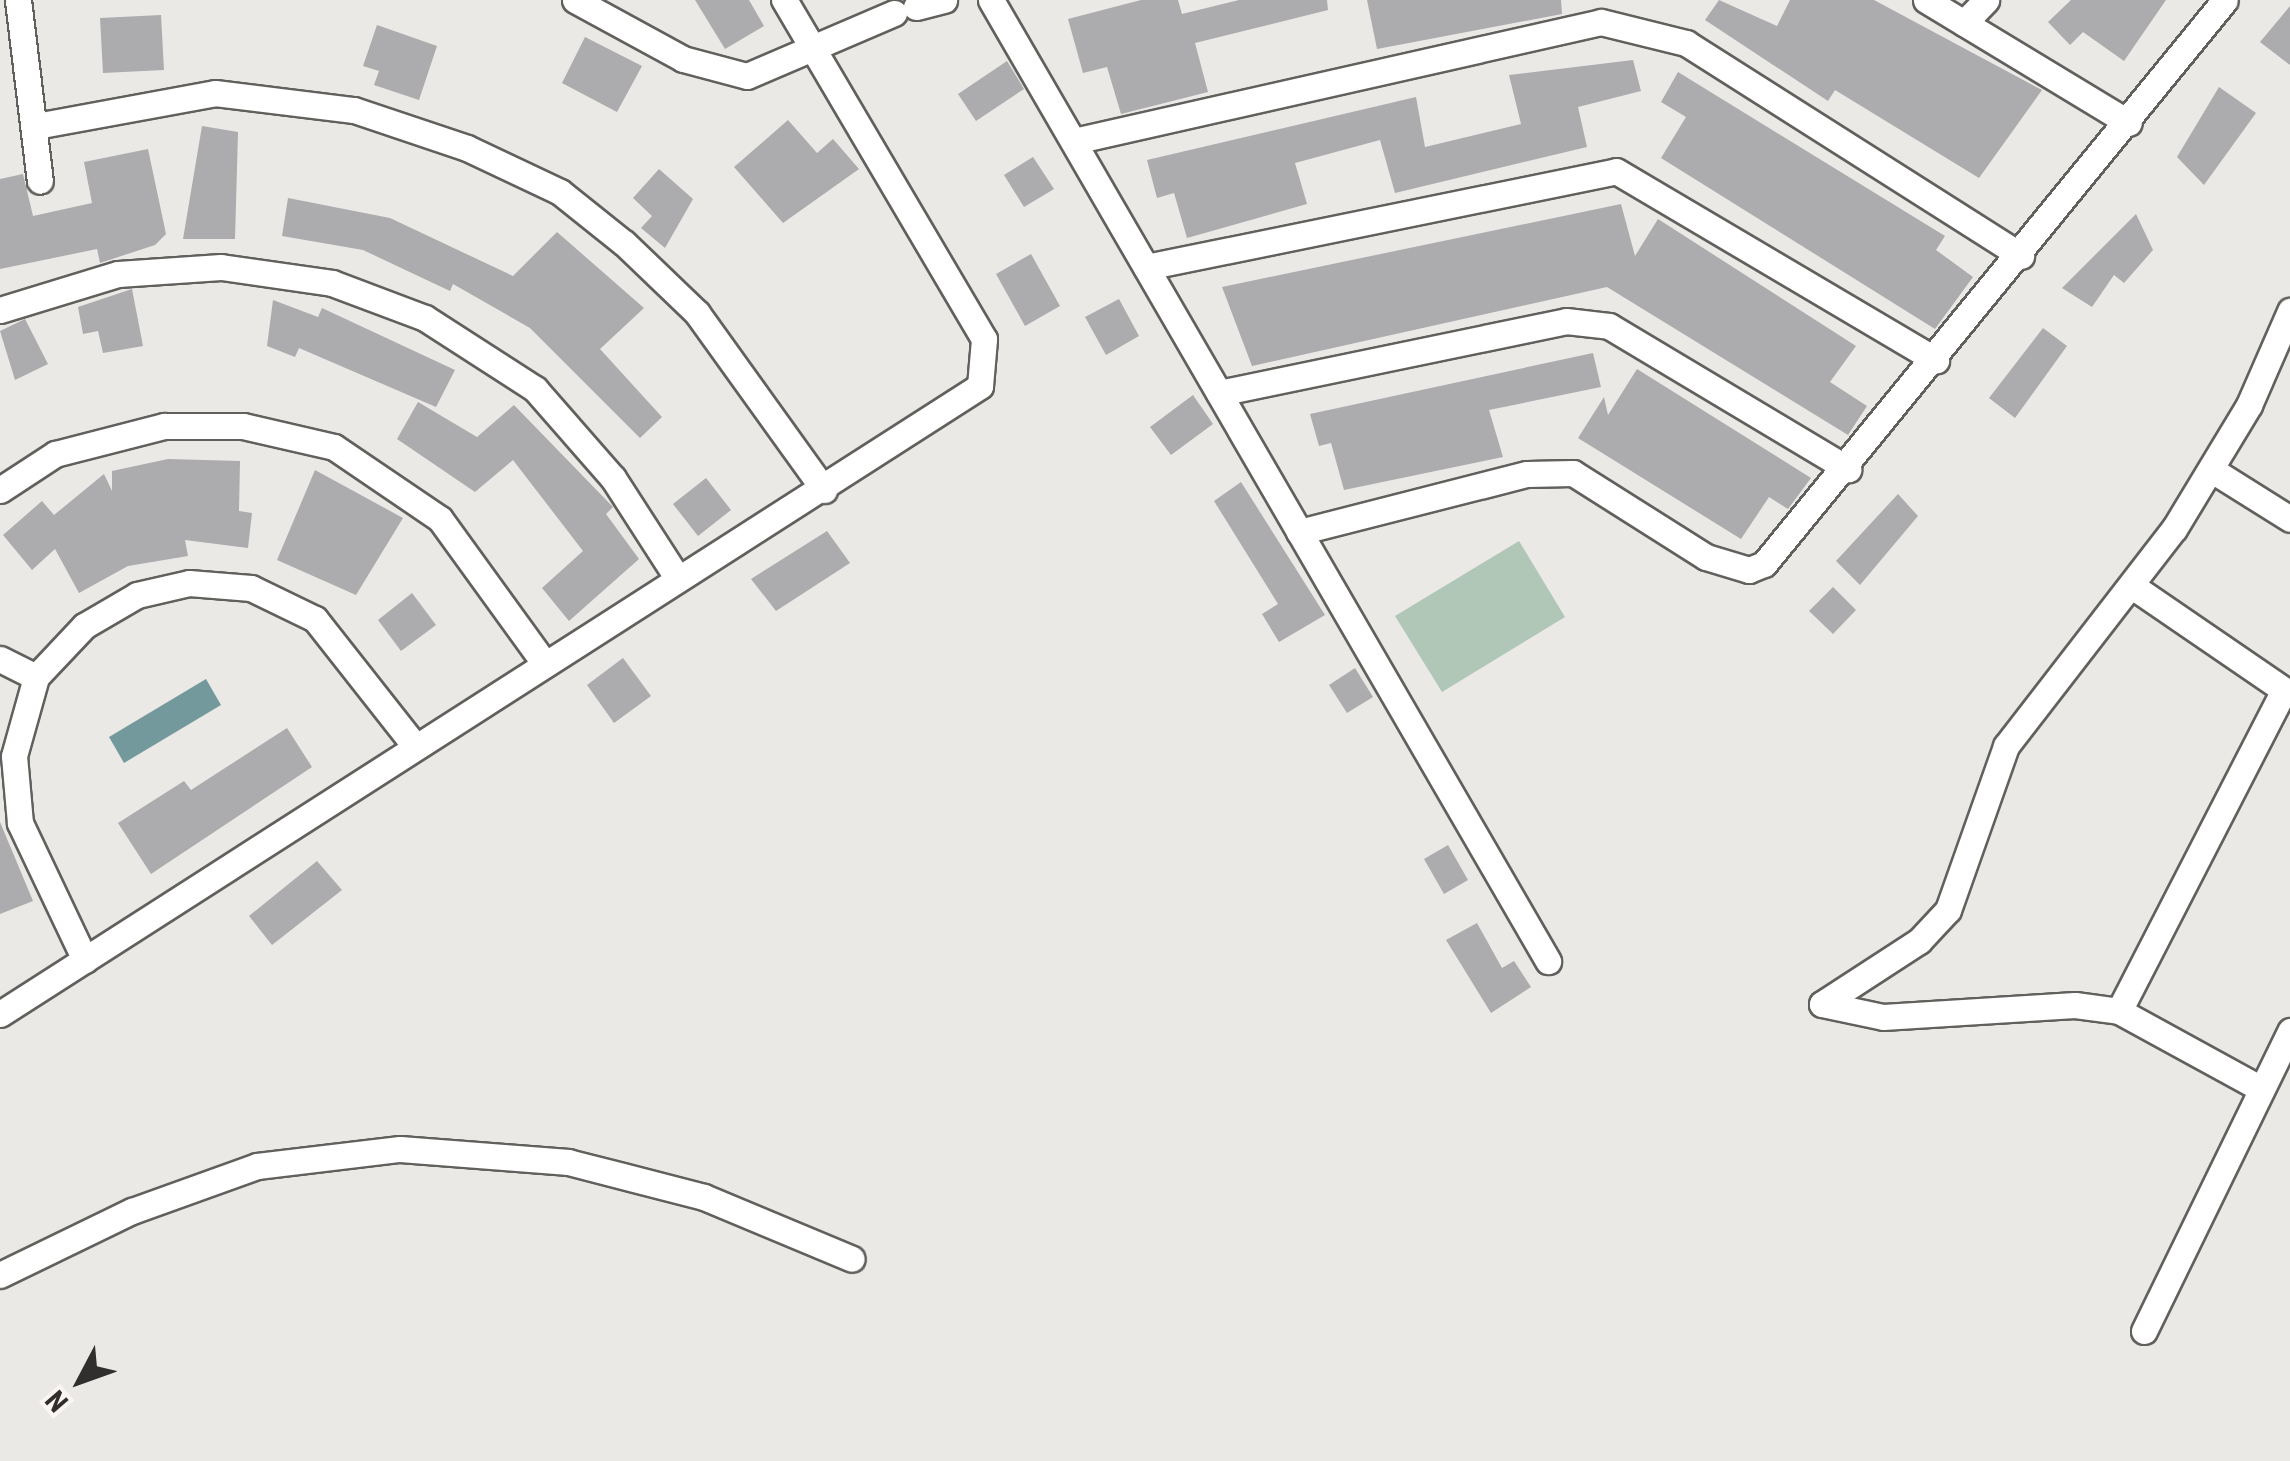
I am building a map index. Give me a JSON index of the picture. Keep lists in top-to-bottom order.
{
  "north": "bottom left"
}
